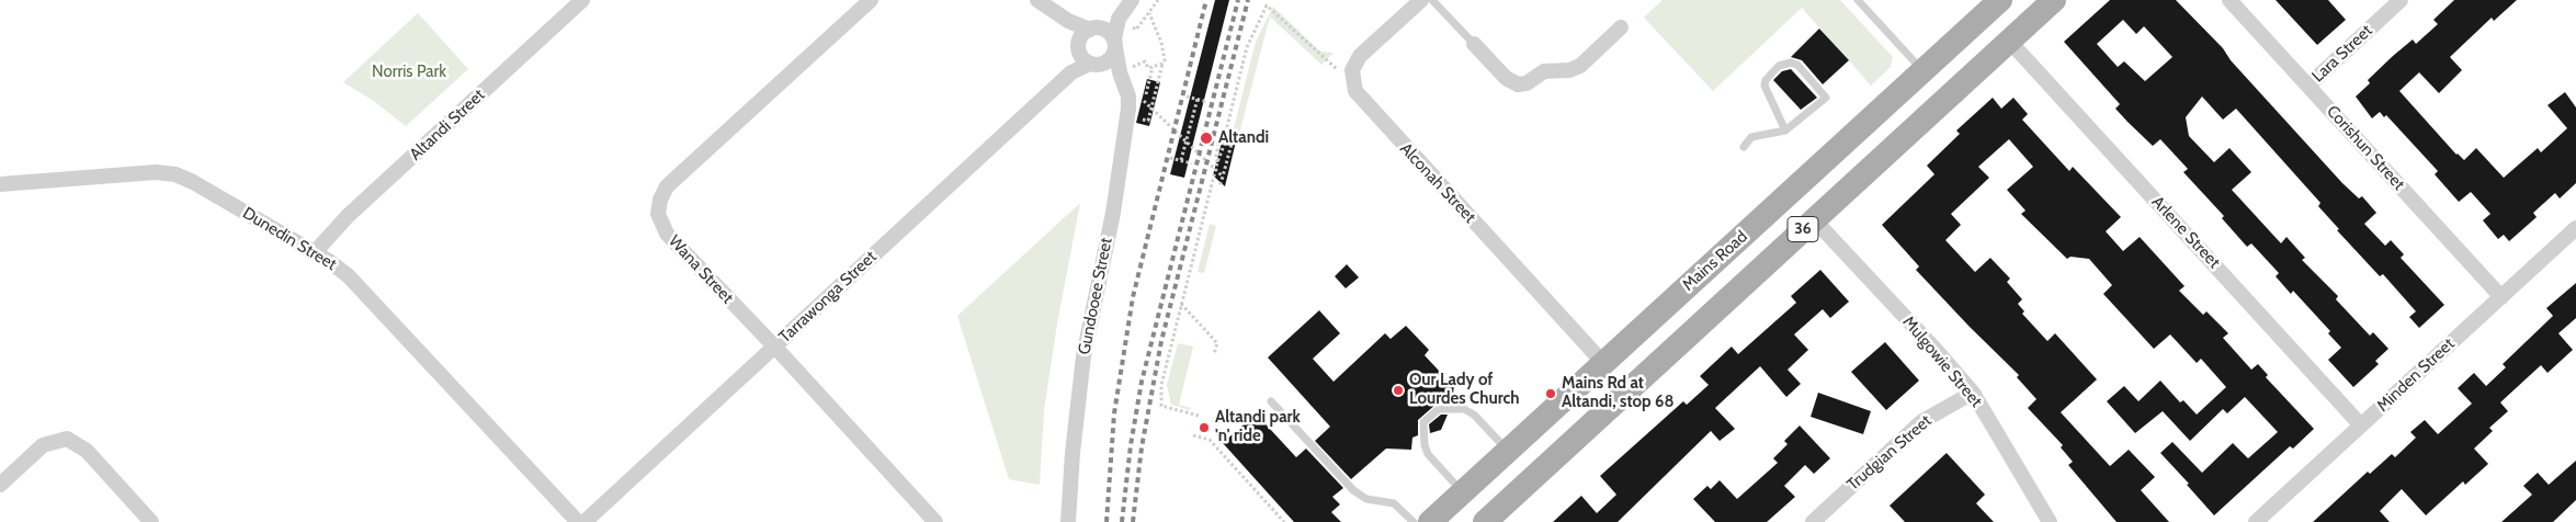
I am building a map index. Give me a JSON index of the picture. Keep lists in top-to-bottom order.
{
  "streets": {
    "main road": ["36", "Mains Road"],
    "street": [
      "Lara Street",
      "Altandi Street",
      "Corishun Street",
      "Alconah Street",
      "Arlene Street",
      "Dunedin Street",
      "Wana Street",
      "Gundooee Street",
      "Tarrawonga Street",
      "Mulgowie Street",
      "Minden Street",
      "Trudgian Street"
    ]
  },
  "crossings": [
    ["Lara Street", "Corishun Street"],
    ["Altandi Street", "Dunedin Street"],
    ["Corishun Street", "Minden Street"],
    ["Alconah Street", "Mains Road"],
    ["36", "Arlene Street"],
    ["36", "Mulgowie Street"],
    ["Arlene Street", "Minden Street"],
    ["Wana Street", "Tarrawonga Street"],
    ["Gundooee Street", "Tarrawonga Street"],
    ["Mulgowie Street", "Trudgian Street"]
  ],
  "parks": ["Norris Park"],
  "places": [
    "Altandi",
    "Our Lady of Lourdes Church",
    "Mains Rd at Altandi, stop 68",
    "Altandi park 'n' ride"
  ]
}
